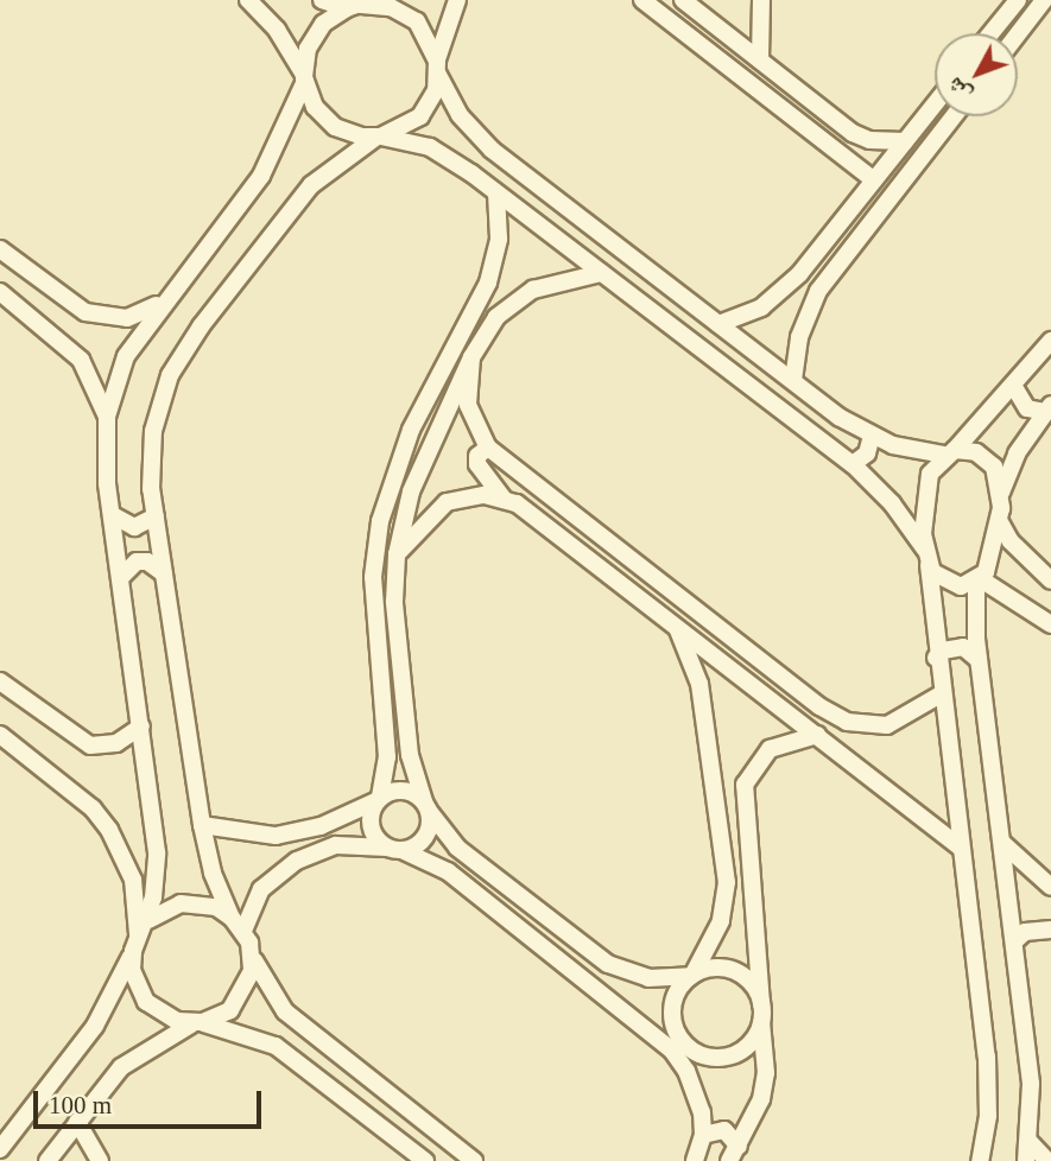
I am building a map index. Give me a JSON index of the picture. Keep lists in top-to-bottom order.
{
  "scale_bar": "100 m",
  "north": "bottom left"
}
